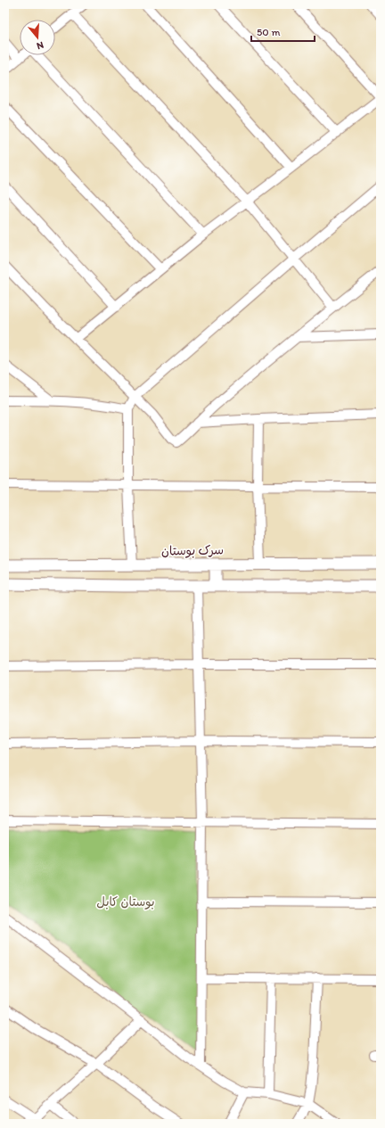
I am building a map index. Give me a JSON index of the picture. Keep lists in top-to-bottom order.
{
  "streets": {
    "street": ["سرک بوستان"]
  },
  "parks": ["بوستان کابل"],
  "scale_bar": "50 m",
  "north": "bottom"
}
